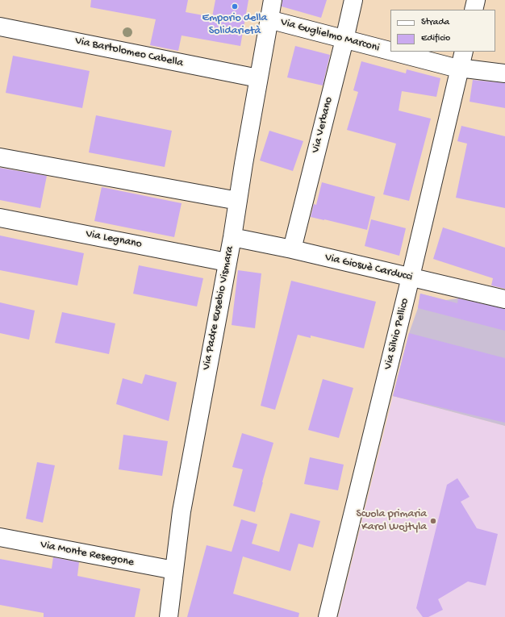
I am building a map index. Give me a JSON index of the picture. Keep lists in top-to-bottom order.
{
  "streets": {
    "street": [
      "Via Guglielmo Marconi",
      "Via Bartolomeo Cabella",
      "Via Verbano",
      "Via Legnano",
      "Via Giosuè Carducci",
      "Via Padre Eusebio Vismara",
      "Via Silvio Pellico",
      "Via Monte Resegone"
    ]
  },
  "crossings": [
    ["Via Guglielmo Marconi", "Via Verbano"],
    ["Via Guglielmo Marconi", "Via Padre Eusebio Vismara"],
    ["Via Guglielmo Marconi", "Via Silvio Pellico"],
    ["Via Bartolomeo Cabella", "Via Padre Eusebio Vismara"],
    ["Via Verbano", "Via Giosuè Carducci"],
    ["Via Legnano", "Via Padre Eusebio Vismara"],
    ["Via Giosuè Carducci", "Via Padre Eusebio Vismara"],
    ["Via Giosuè Carducci", "Via Silvio Pellico"],
    ["Via Padre Eusebio Vismara", "Via Monte Resegone"]
  ],
  "places": ["Emporio della Solidarietà", "Scuola primaria Karol Wojtyla"],
  "legend": ["Strada", "Edificio"]
}
